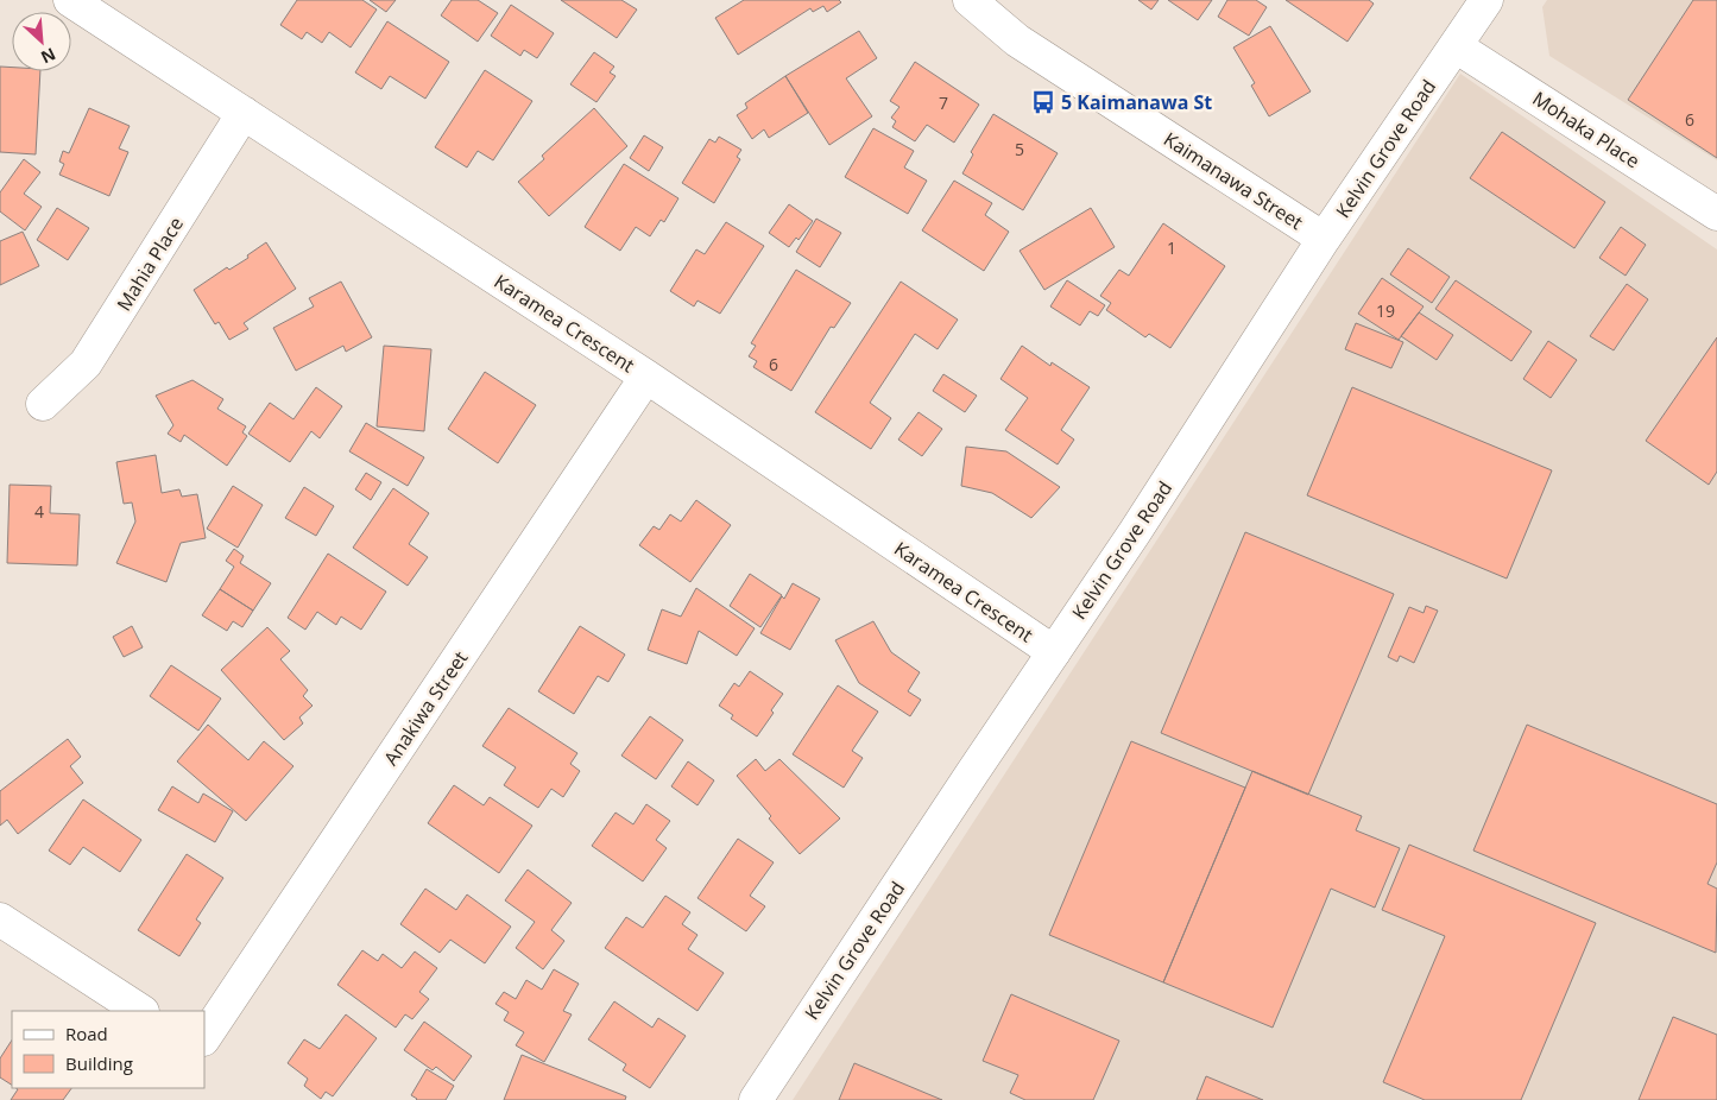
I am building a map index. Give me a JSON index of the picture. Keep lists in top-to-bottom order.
{
  "streets": {
    "street": [
      "Mohaka Place",
      "Kelvin Grove Road",
      "Kaimanawa Street",
      "Mahia Place",
      "Karamea Crescent",
      "Anakiwa Street"
    ]
  },
  "crossings": [
    ["Mohaka Place", "Kelvin Grove Road"],
    ["Kelvin Grove Road", "Kaimanawa Street"],
    ["Kelvin Grove Road", "Karamea Crescent"],
    ["Mahia Place", "Karamea Crescent"],
    ["Karamea Crescent", "Anakiwa Street"]
  ],
  "places": {
    "bus stop": ["5 Kaimanawa St"]
  },
  "house_numbers": [
    "7",
    "6",
    "5",
    "1",
    "19",
    "6",
    "4"
  ],
  "legend": ["Road", "Building"],
  "north": "bottom right"
}
